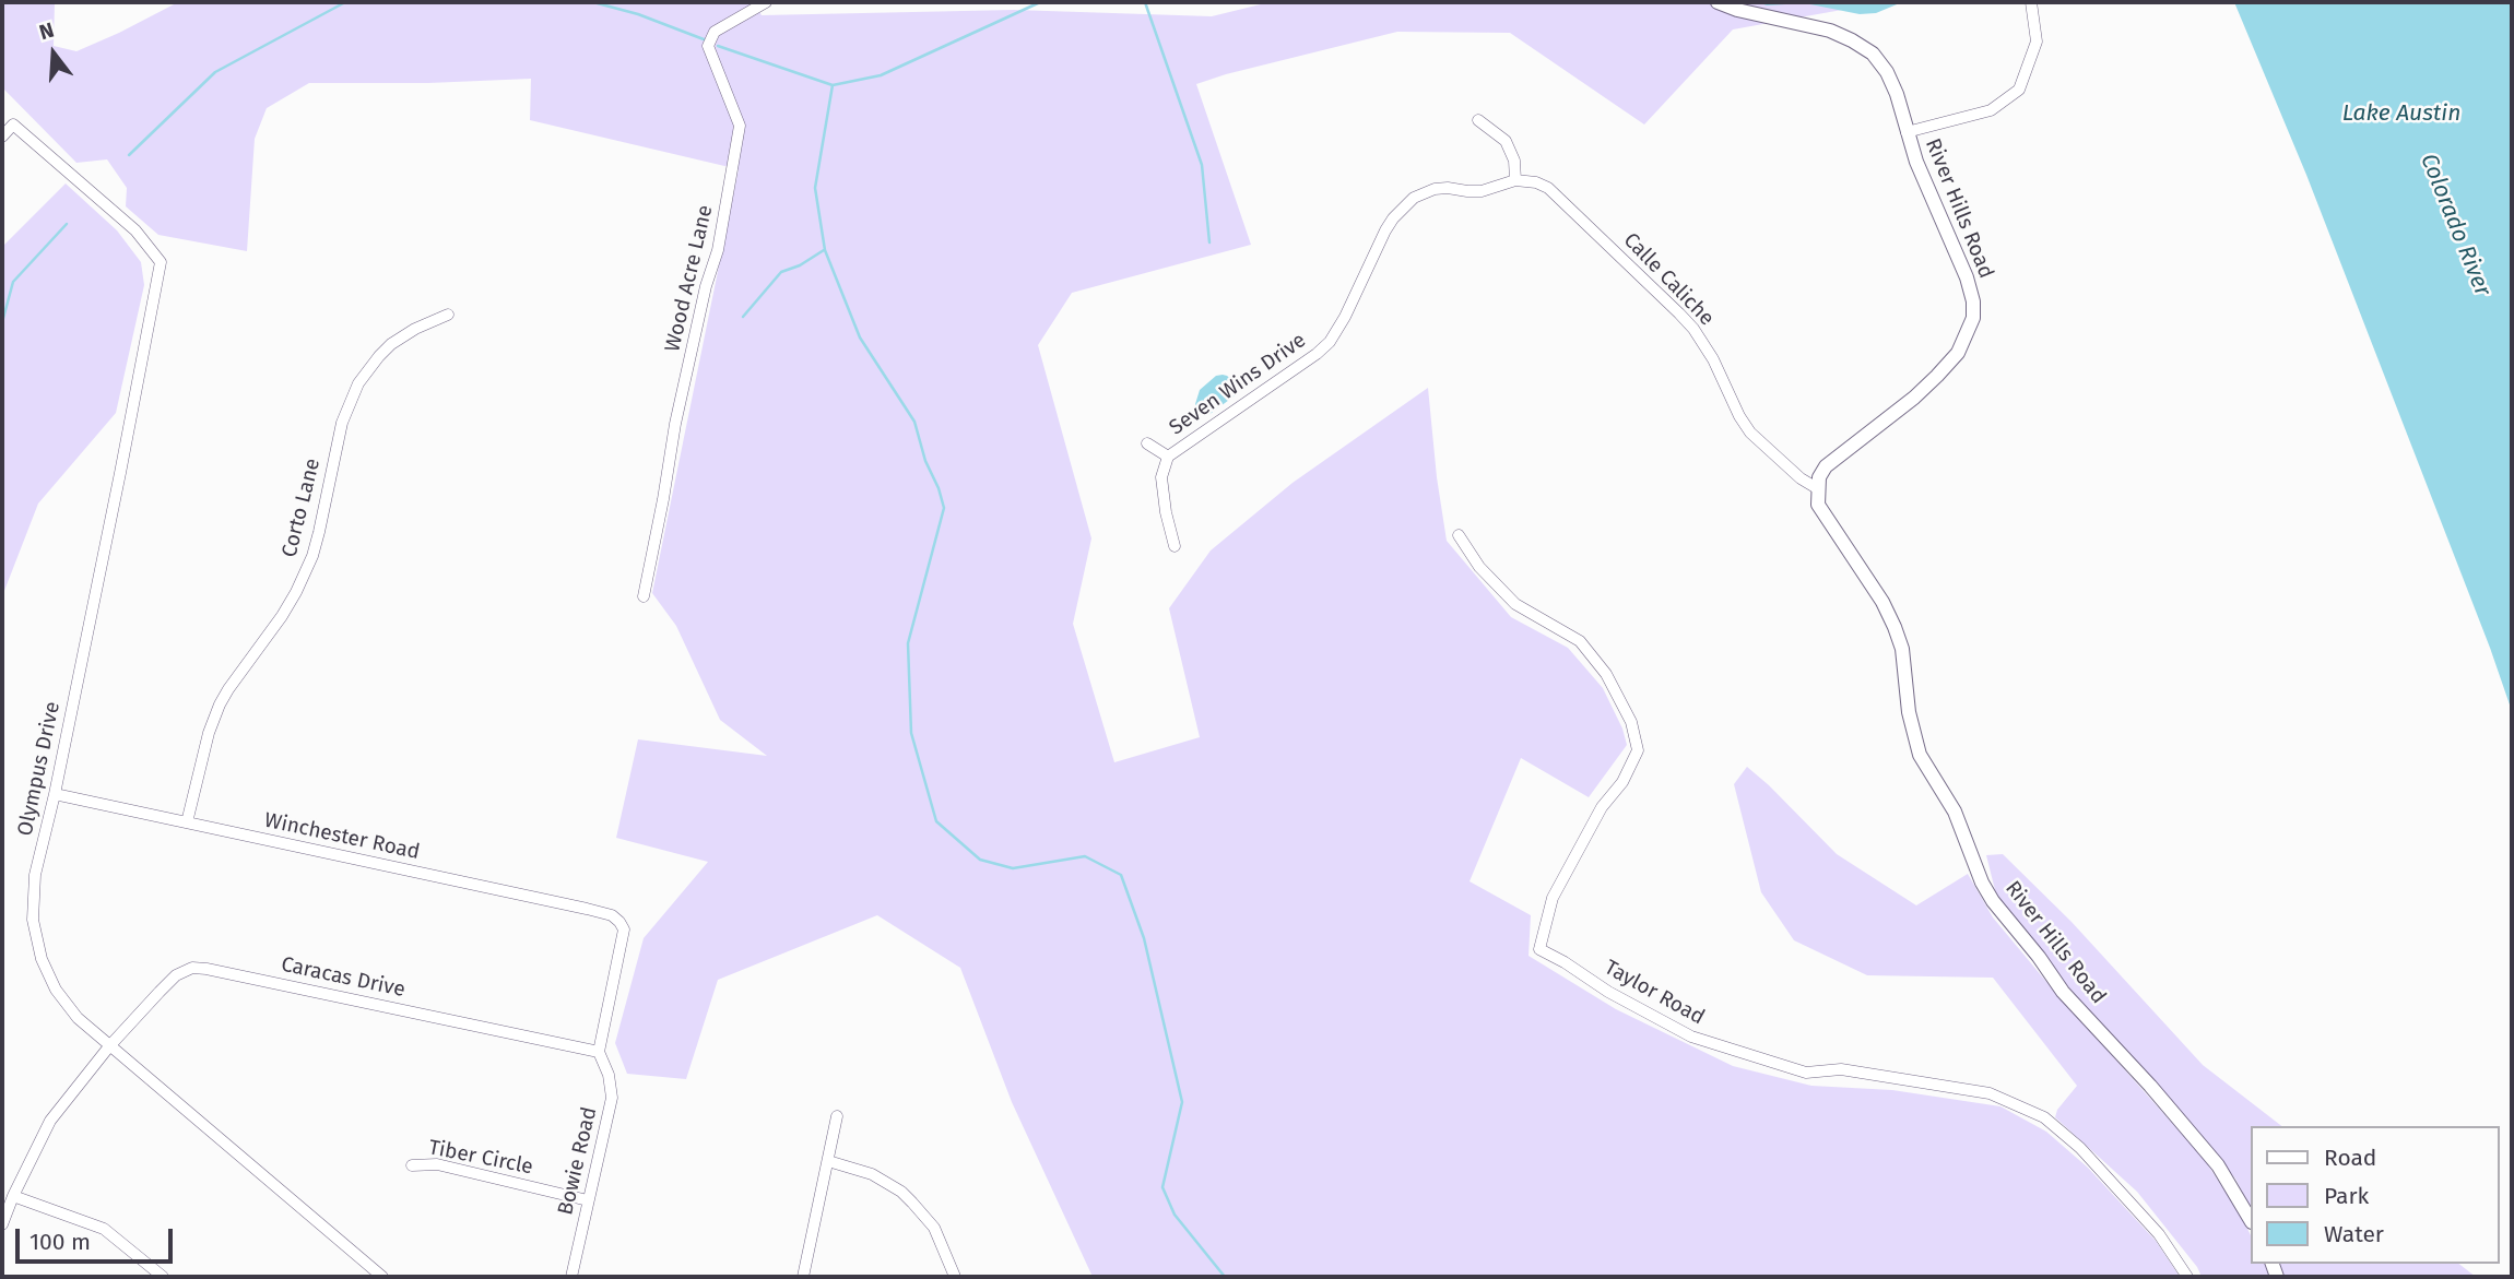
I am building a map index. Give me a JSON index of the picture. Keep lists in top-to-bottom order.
{
  "streets": {
    "street": [
      "River Hills Road",
      "Wood Acre Lane",
      "Calle Caliche",
      "Seven Wins Drive",
      "Corto Lane",
      "Olympus Drive",
      "Winchester Road",
      "Caracas Drive",
      "Taylor Road",
      "Tiber Circle",
      "Bowie Road"
    ]
  },
  "crossings": [
    ["River Hills Road", "Calle Caliche"],
    ["Calle Caliche", "Seven Wins Drive"],
    ["Corto Lane", "Winchester Road"],
    ["Olympus Drive", "Winchester Road"],
    ["Olympus Drive", "Caracas Drive"],
    ["Winchester Road", "Bowie Road"],
    ["Caracas Drive", "Bowie Road"],
    ["Tiber Circle", "Bowie Road"]
  ],
  "water": ["Lake Austin", "Colorado River"],
  "legend": ["Road", "Park", "Water"],
  "scale_bar": "100 m",
  "north": "top"
}
